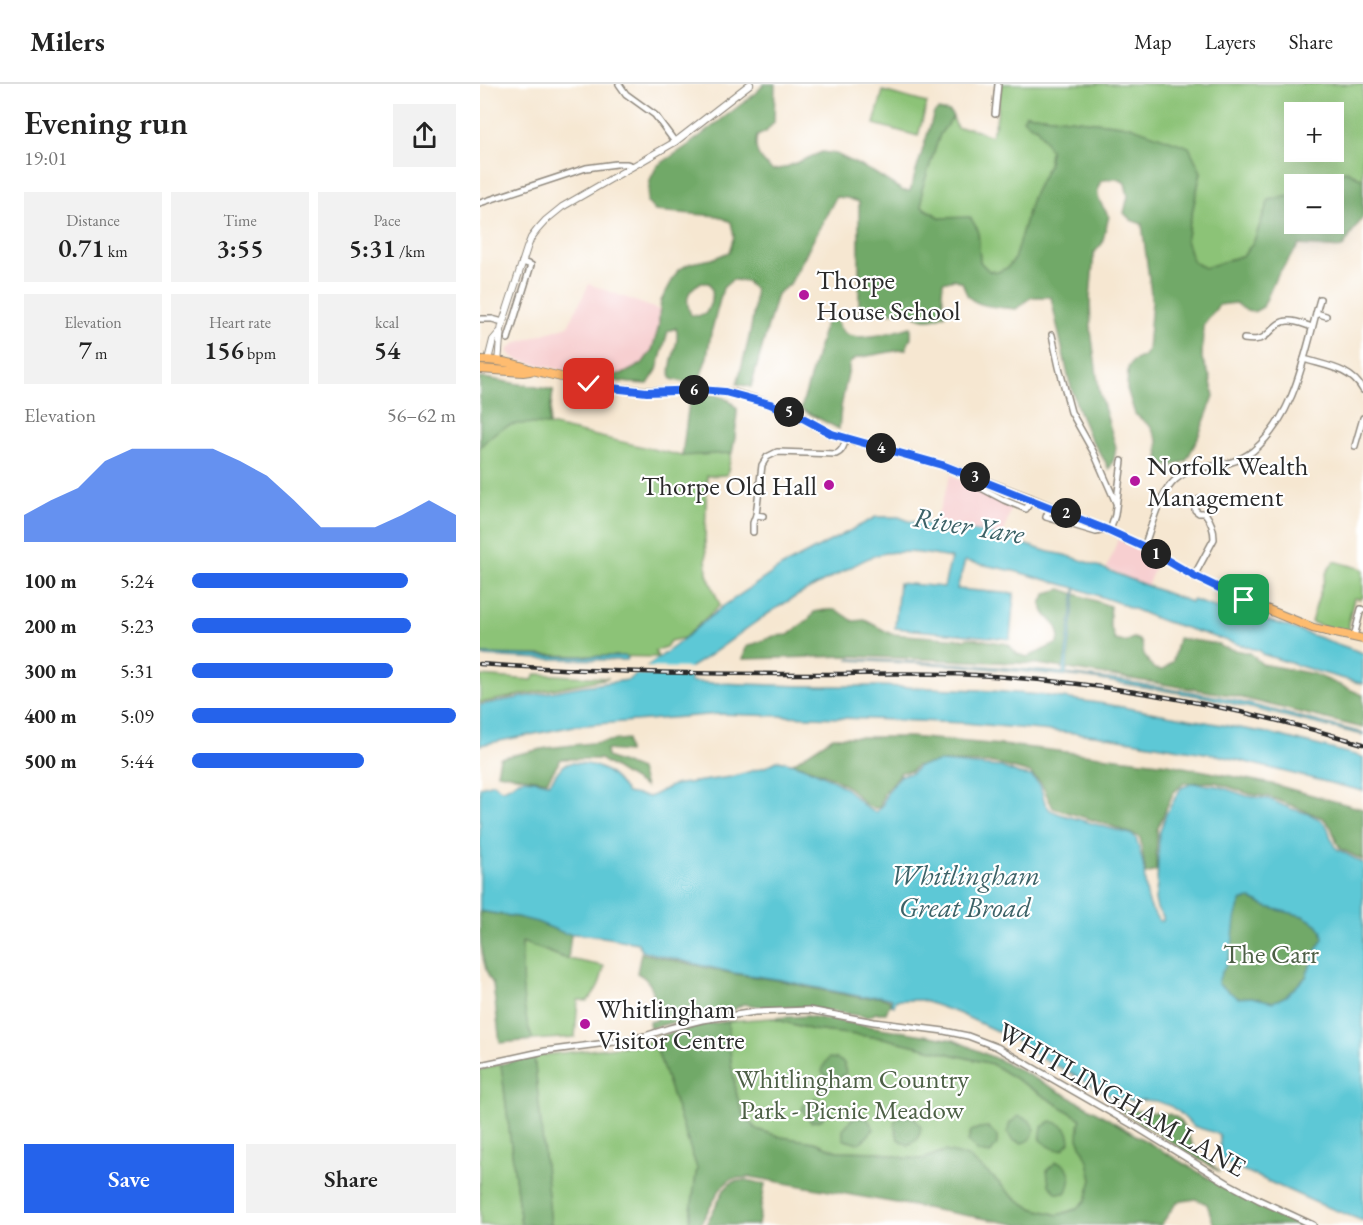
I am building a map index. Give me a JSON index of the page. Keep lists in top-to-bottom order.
{
  "streets": {
    "street": ["WHITLINGHAM LANE"]
  },
  "water": ["River Yare", "Whitlingham Great Broad"],
  "parks": ["The Carr", "Whitlingham Country Park - Picnic Meadow"],
  "places": [
    "Thorpe House School",
    "Norfolk Wealth Management",
    "Thorpe Old Hall",
    "Whitlingham Visitor Centre"
  ],
  "page": {
    "header": "Milers",
    "nav": ["Map", "Layers", "Share"],
    "heading": ["Evening run", "19:01"],
    "map_buttons": ["+", "−"],
    "stats": [
      ["Distance", "0.71 km"],
      ["Time", "3:55"],
      ["Pace", "5:31 /km"],
      ["Elevation", "7 m"],
      ["Heart rate", "156 bpm"],
      ["kcal", "54"]
    ],
    "pins": [
      "6",
      "5",
      "4",
      "3",
      "2",
      "1"
    ],
    "chart": ["Elevation", "56–62 m"],
    "list": [
      {
        "name": "100 m",
        "note": "5:24"
      },
      {
        "name": "200 m",
        "note": "5:23"
      },
      {
        "name": "300 m",
        "note": "5:31"
      },
      {
        "name": "400 m",
        "note": "5:09"
      },
      {
        "name": "500 m",
        "note": "5:44"
      }
    ],
    "buttons": ["Save", "Share"]
  }
}
